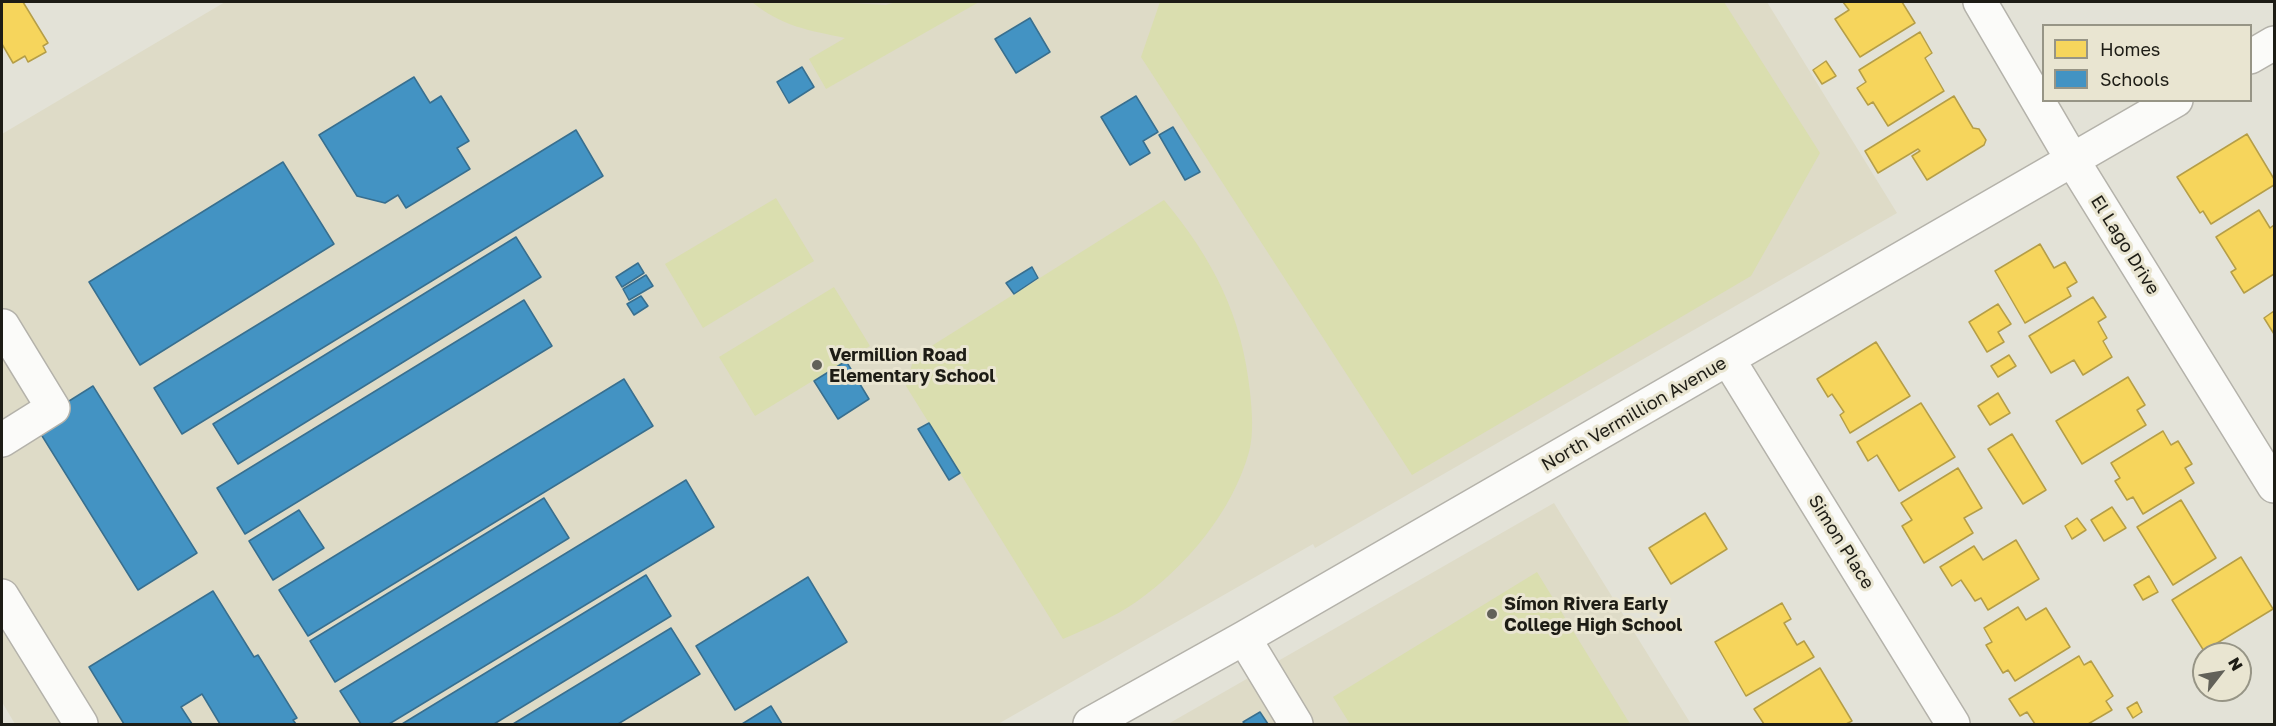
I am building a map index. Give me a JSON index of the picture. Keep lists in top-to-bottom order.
{
  "streets": {
    "street": ["El Lago Drive", "North Vermillion Avenue", "Simon Place"]
  },
  "crossings": [
    ["El Lago Drive", "North Vermillion Avenue"],
    ["North Vermillion Avenue", "Simon Place"]
  ],
  "places": ["Vermillion Road Elementary School", "Símon Rivera Early College High School"],
  "legend": ["Homes", "Schools"],
  "north": "top right"
}
